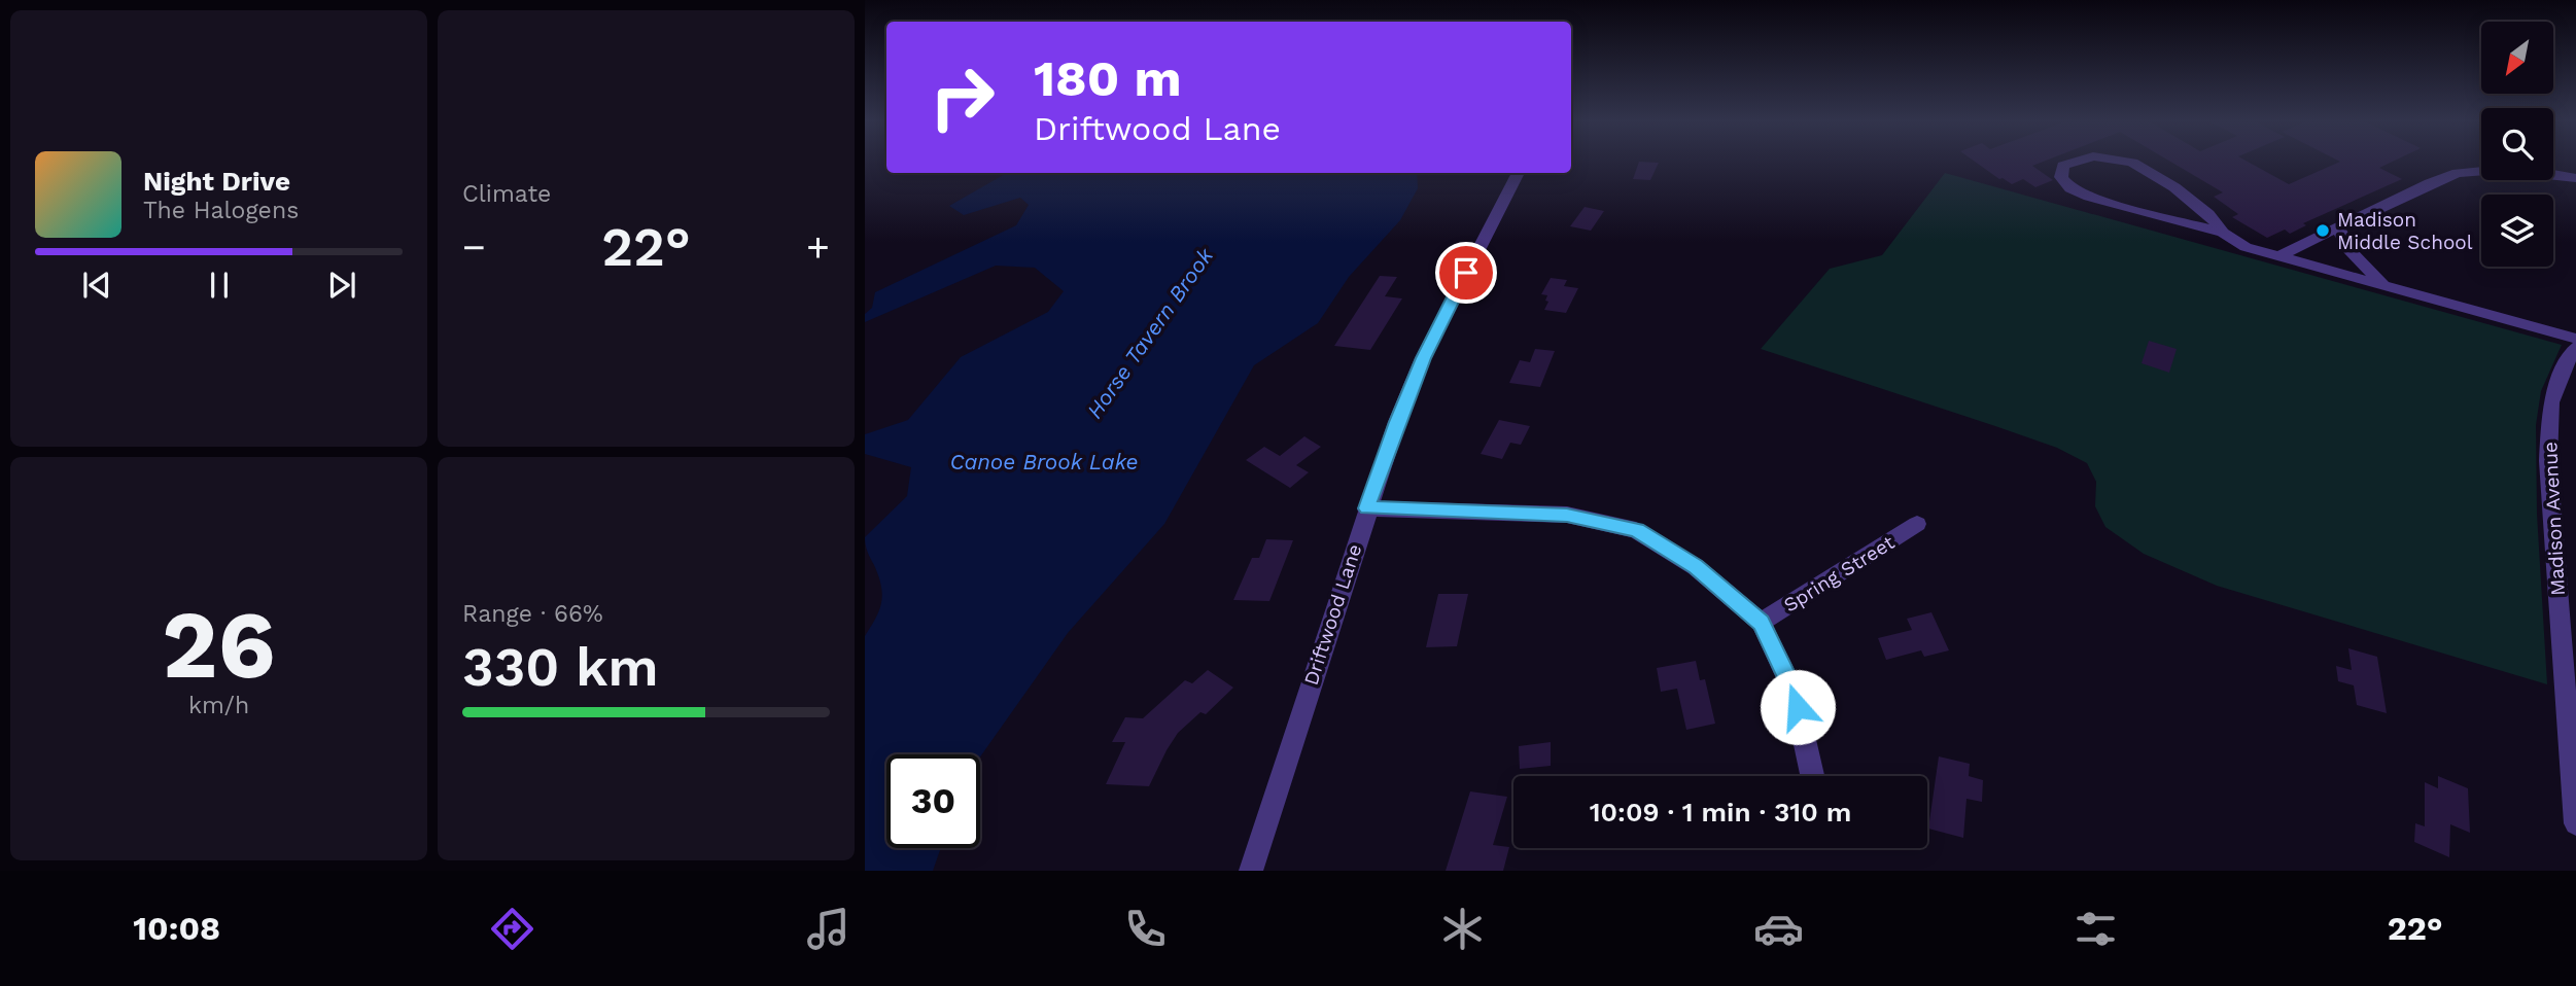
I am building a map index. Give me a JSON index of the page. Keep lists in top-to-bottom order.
{
  "streets": {
    "street": ["Madison Avenue", "Spring Street", "Driftwood Lane"]
  },
  "water": ["Horse Tavern Brook", "Canoe Brook Lake"],
  "places": ["Madison Middle School"],
  "north": "bottom left",
  "page": {
    "tile": [
      "Climate",
      ["26", "km/h"],
      ["Range · 66%", "330 km"]
    ],
    "turn": ["180 m", "Driftwood Lane"],
    "song": ["Night Drive", "The Halogens"],
    "heat": ["−", "22°", "+"],
    "limit": "30",
    "trip": "10:09 · 1 min · 310 m",
    "tabs": ["10:08", "22°"]
  }
}
